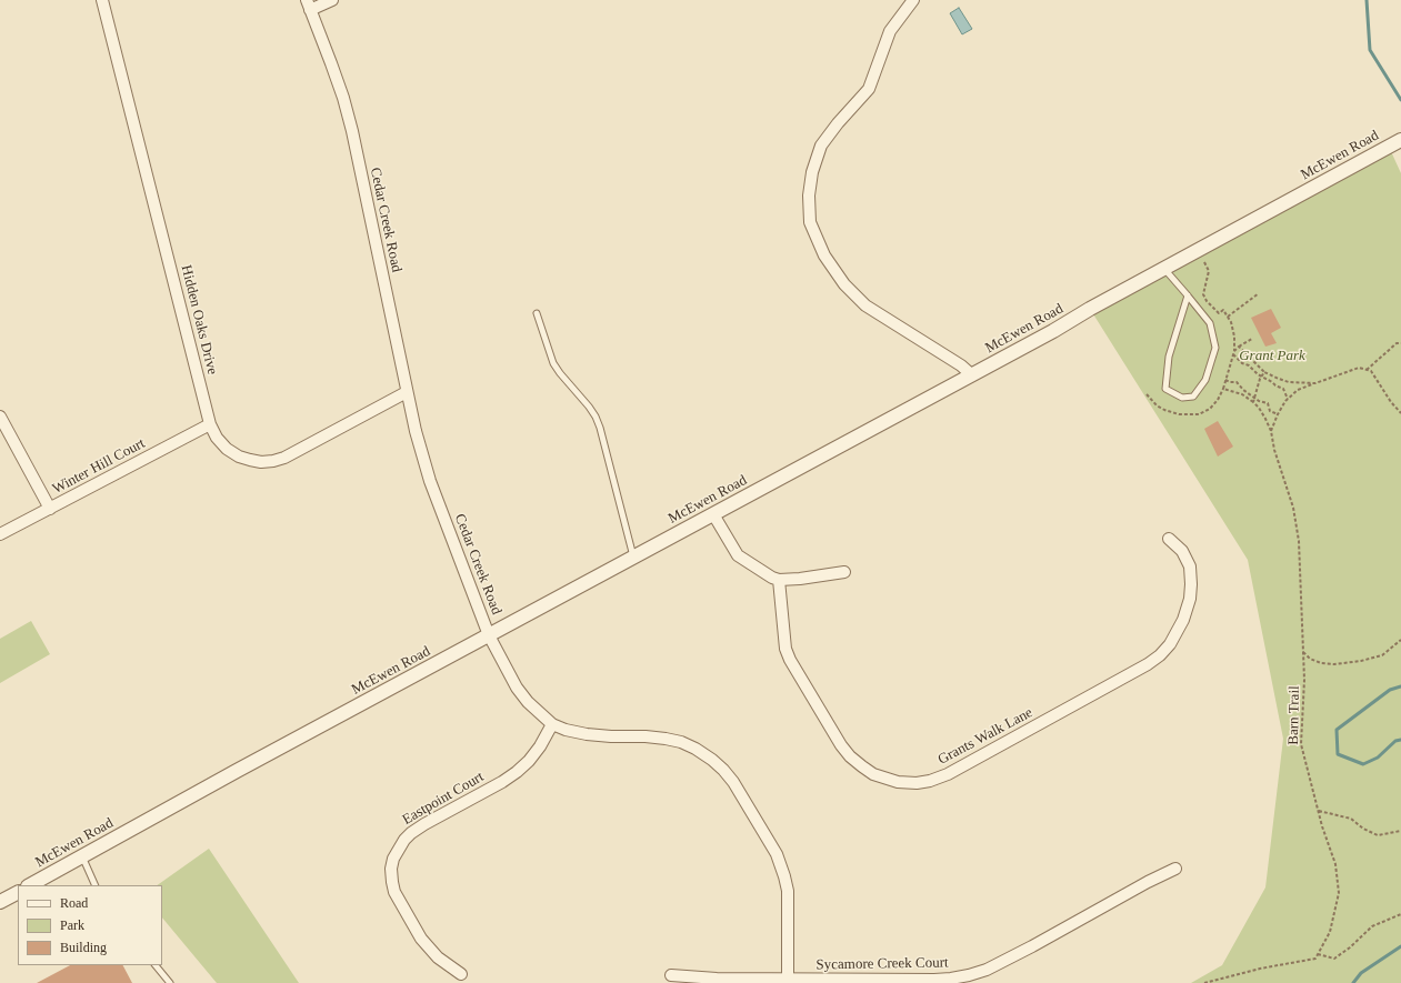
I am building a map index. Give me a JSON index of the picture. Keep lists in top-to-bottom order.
{
  "streets": {
    "street": [
      "McEwen Road",
      "Cedar Creek Road",
      "Hidden Oaks Drive",
      "Winter Hill Court",
      "Grants Walk Lane",
      "Eastpoint Court",
      "Sycamore Creek Court"
    ],
    "path": ["Barn Trail"]
  },
  "crossings": [
    ["McEwen Road", "Cedar Creek Road"],
    ["Cedar Creek Road", "Hidden Oaks Drive"],
    ["Cedar Creek Road", "Eastpoint Court"],
    ["Cedar Creek Road", "Sycamore Creek Court"],
    ["Hidden Oaks Drive", "Winter Hill Court"]
  ],
  "parks": ["Grant Park"],
  "legend": ["Road", "Park", "Building"]
}
